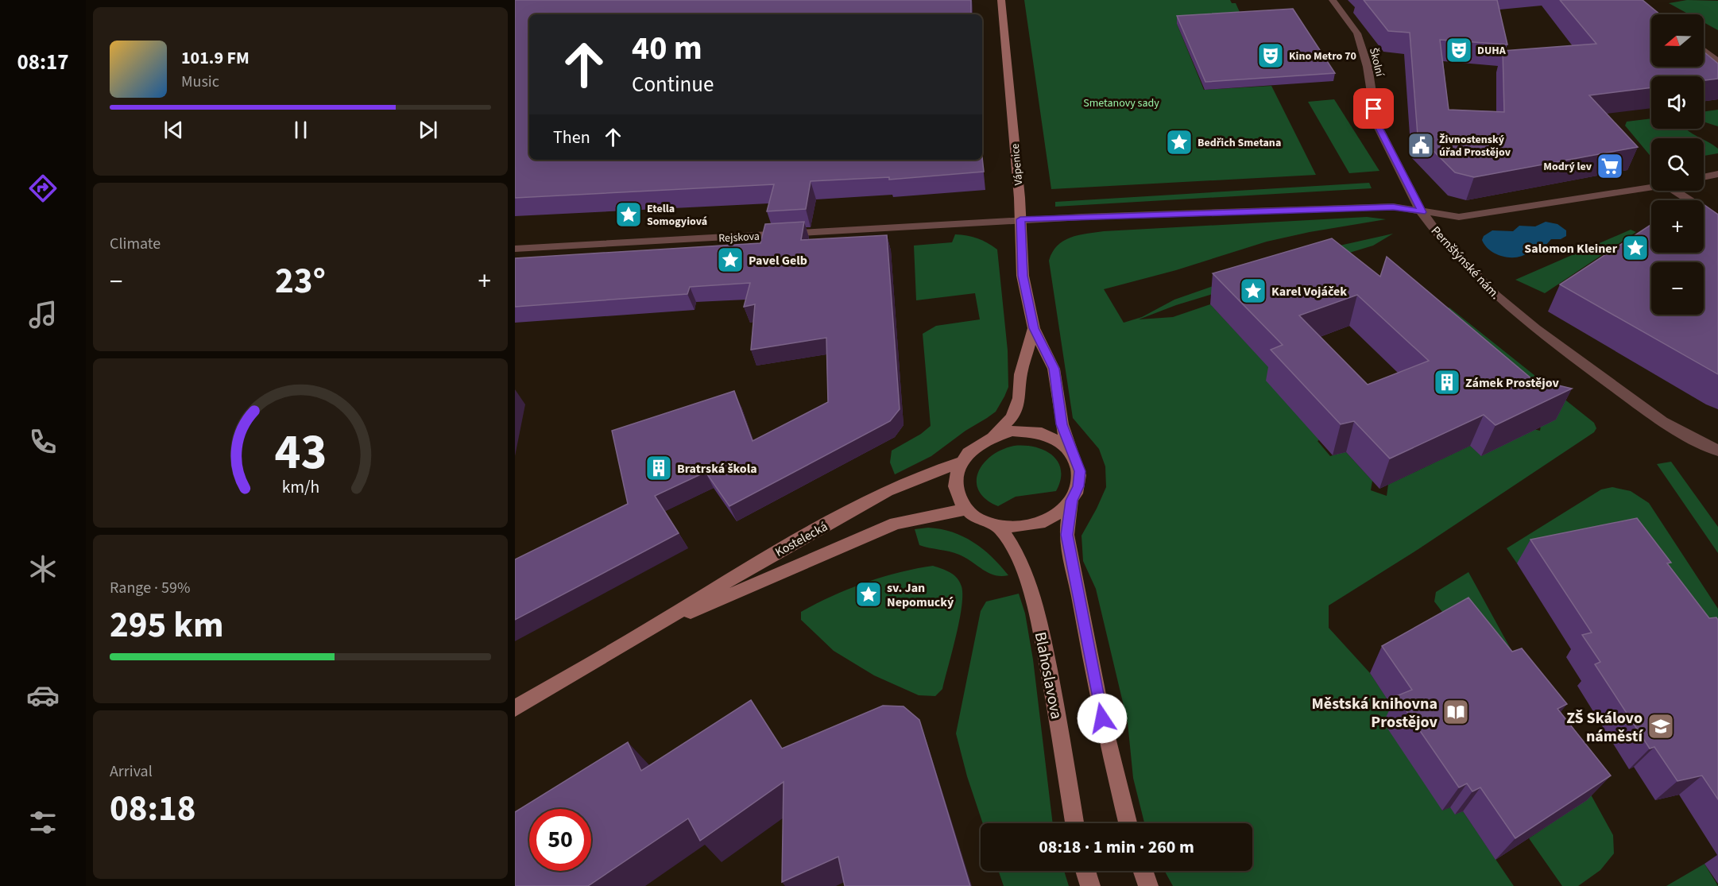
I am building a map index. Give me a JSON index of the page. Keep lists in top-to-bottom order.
{
  "streets": {
    "main road": ["Vápenice", "Kostelecká", "Blahoslavova"],
    "street": ["Školní", "Rejskova", "Pernštýnské nám."]
  },
  "crossings": [
    ["Školní", "Rejskova"],
    ["Školní", "Pernštýnské nám."],
    ["Vápenice", "Rejskova"],
    ["Vápenice", "Kostelecká"],
    ["Vápenice", "Blahoslavova"],
    ["Rejskova", "Pernštýnské nám."],
    ["Kostelecká", "Blahoslavova"]
  ],
  "parks": ["Smetanovy sady"],
  "places": {
    "theatre": ["DUHA", "Kino Metro 70"],
    "place": [
      "Bedřich Smetana",
      "Etella Somogyiová",
      "Salomon Kleiner",
      "Pavel Gelb",
      "Karel Vojáček",
      "sv. Jan Nepomucký"
    ],
    "public building": ["Živnostenský úřad Prostějov"],
    "supermarket": ["Modrý lev"],
    "building": ["Zámek Prostějov", "Bratrská škola"],
    "library": ["Městská knihovna Prostějov"],
    "school or university": ["ZŠ Skálovo náměstí"]
  },
  "north": "left",
  "page": {
    "tabs": "08:17",
    "map_buttons": ["+", "−"],
    "turn": ["40 m", "Continue"],
    "song": ["101.9 FM", "Music"],
    "then": "Then",
    "tile": [
      "Climate",
      ["Range · 59%", "295 km"],
      ["Arrival", "08:18"]
    ],
    "heat": ["−", "23°", "+"],
    "limit": "50",
    "trip": "08:18 · 1 min · 260 m",
    "gauge": ["43", "km/h"]
  }
}
